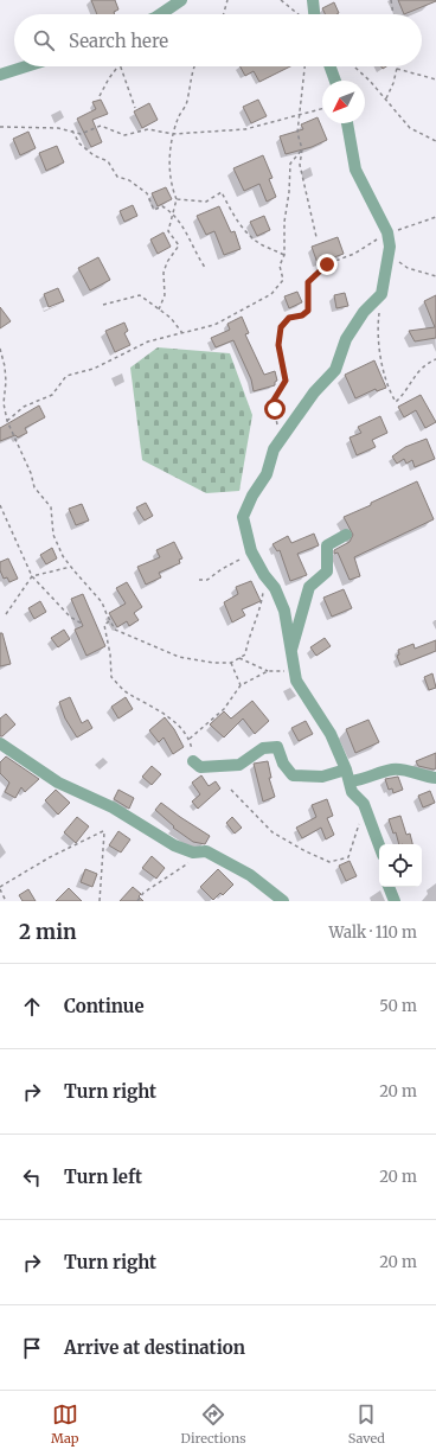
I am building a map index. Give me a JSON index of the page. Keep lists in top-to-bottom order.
{
  "north": "bottom left",
  "page": {
    "search": "Search here",
    "heading": ["2 min", "Walk · 110 m"],
    "list": [
      ["Continue", "50 m"],
      ["Turn right", "20 m"],
      ["Turn left", "20 m"],
      ["Turn right", "20 m"],
      "Arrive at destination"
    ],
    "nav": ["Map", "Directions", "Saved"]
  }
}
